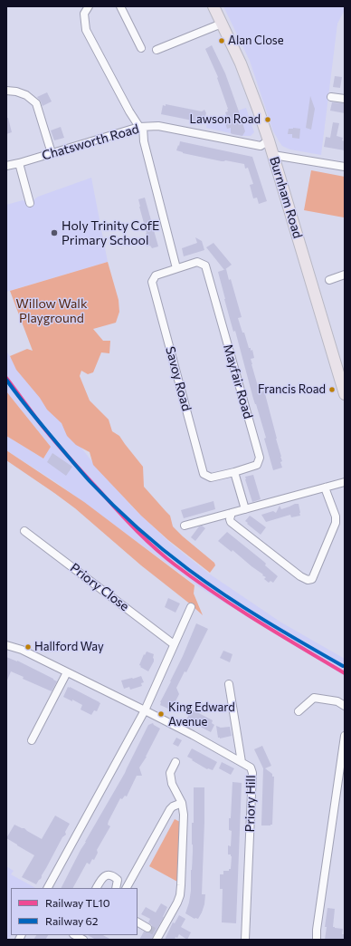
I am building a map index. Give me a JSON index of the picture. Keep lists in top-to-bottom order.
{
  "streets": {
    "main road": ["Burnham Road"],
    "street": [
      "Chatsworth Road",
      "Savoy Road",
      "Mayfair Road",
      "Priory Close",
      "Priory Hill"
    ]
  },
  "crossings": [
    ["Chatsworth Road", "Burnham Road"],
    ["Savoy Road", "Mayfair Road"]
  ],
  "parks": ["Willow Walk Playground"],
  "places": [
    "Alan Close",
    "Lawson Road",
    "Holy Trinity CofE Primary School",
    "Francis Road",
    "Hallford Way",
    "King Edward Avenue"
  ],
  "lines": ["rail line TL10", "rail line 62"],
  "legend": ["Railway TL10", "Railway 62"]
}
